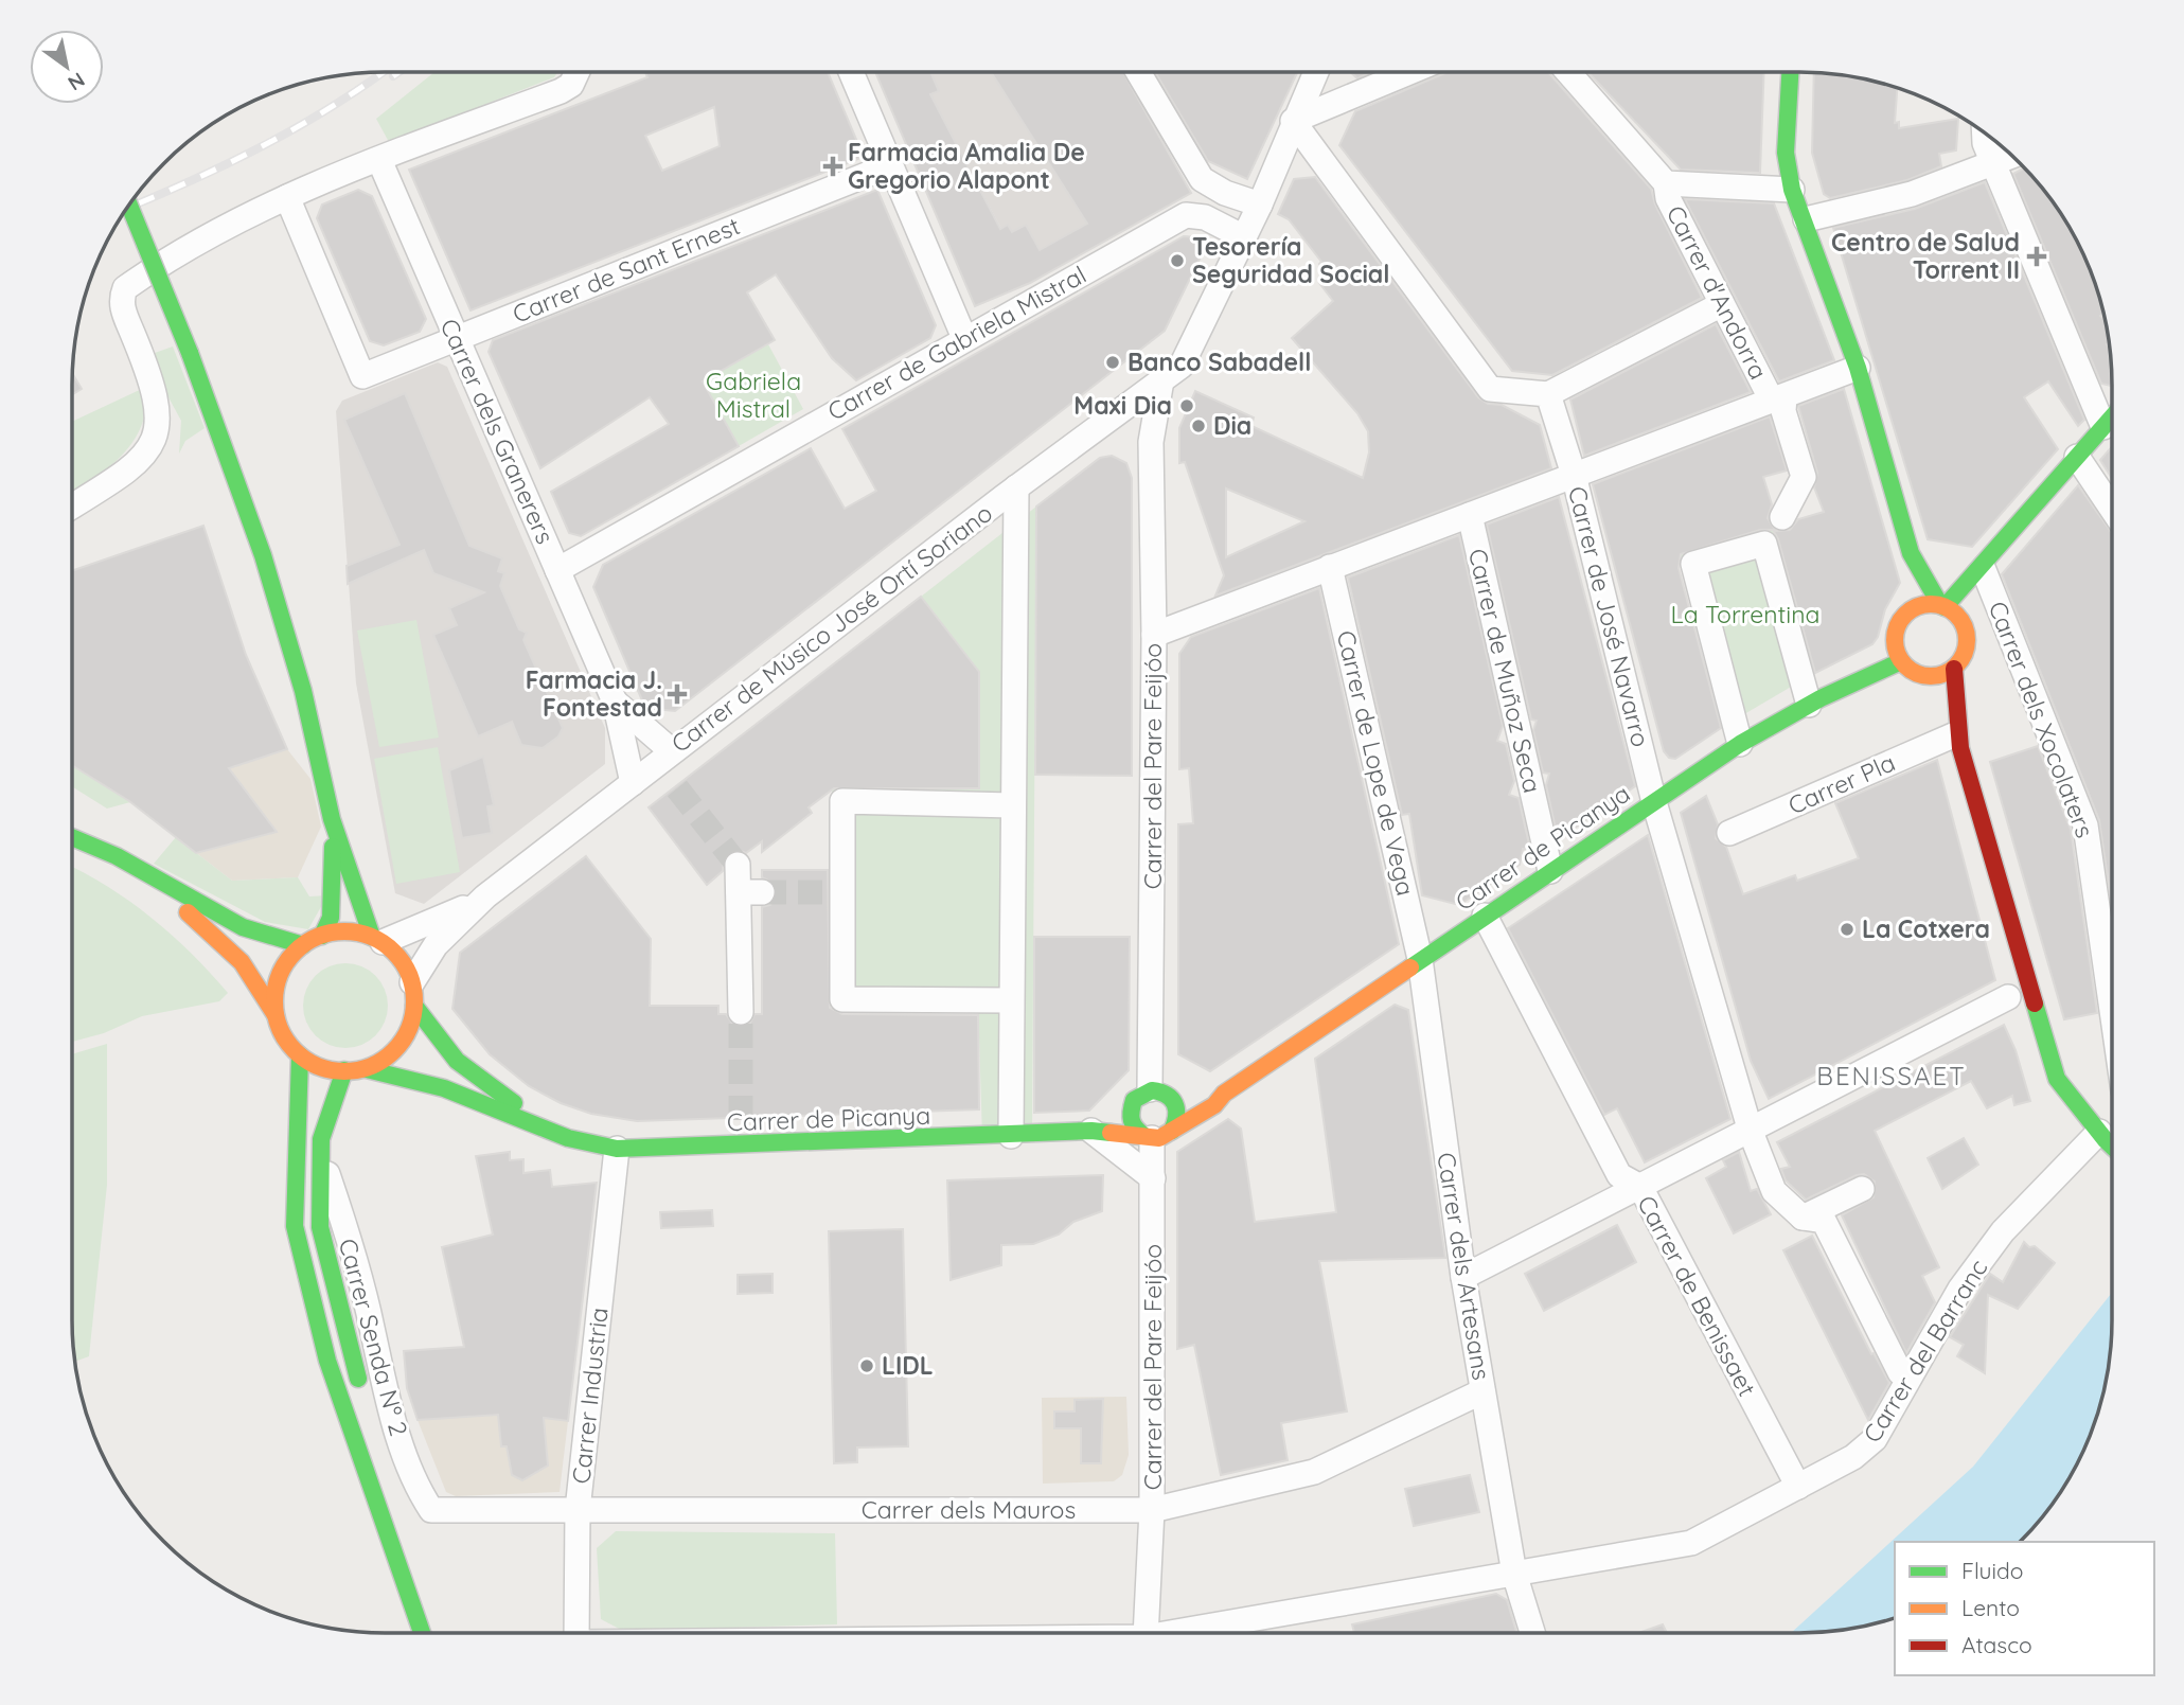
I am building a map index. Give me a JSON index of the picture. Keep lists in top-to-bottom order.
{
  "streets": {
    "street": [
      "Carrer de Sant Ernest",
      "Carrer d'Andorra",
      "Carrer de Gabriela Mistral",
      "Carrer dels Granerers",
      "Carrer de José Navarro",
      "Carrer de Músico José Ortí Soriano",
      "Carrer de Muñoz Seca",
      "Carrer dels Xocolaters",
      "Carrer de Lope de Vega",
      "Carrer del Pare Feijóo",
      "Carrer Pla",
      "Carrer de Picanya",
      "Carrer dels Artesans",
      "Carrer de Benissaet",
      "Carrer Senda Nº 2",
      "Carrer del Barranc",
      "Carrer Industria",
      "Carrer dels Mauros"
    ]
  },
  "crossings": [
    ["Carrer de Sant Ernest", "Carrer dels Granerers"],
    ["Carrer de Gabriela Mistral", "Carrer dels Granerers"],
    ["Carrer de Gabriela Mistral", "Carrer de Músico José Ortí Soriano"],
    ["Carrer dels Granerers", "Carrer de Músico José Ortí Soriano"],
    ["Carrer de José Navarro", "Carrer de Picanya"],
    ["Carrer de Músico José Ortí Soriano", "Carrer del Pare Feijóo"],
    ["Carrer de Músico José Ortí Soriano", "Carrer de Picanya"],
    ["Carrer de Muñoz Seca", "Carrer de Picanya"],
    ["Carrer de Lope de Vega", "Carrer de Picanya"],
    ["Carrer de Lope de Vega", "Carrer dels Artesans"],
    ["Carrer del Pare Feijóo", "Carrer de Picanya"],
    ["Carrer del Pare Feijóo", "Carrer dels Mauros"],
    ["Carrer de Picanya", "Carrer dels Artesans"],
    ["Carrer de Picanya", "Carrer de Benissaet"],
    ["Carrer de Picanya", "Carrer Industria"],
    ["Carrer dels Artesans", "Carrer dels Mauros"],
    ["Carrer de Benissaet", "Carrer del Barranc"],
    ["Carrer Senda Nº 2", "Carrer dels Mauros"],
    ["Carrer Industria", "Carrer dels Mauros"]
  ],
  "districts": ["BENISSAET"],
  "parks": ["Gabriela Mistral", "La Torrentina"],
  "places": {
    "health": ["Farmacia Amalia De Gregorio Alapont", "Centro de Salud Torrent II", "Farmacia J. Fontestad"],
    "other": [
      "Tesorería Seguridad Social",
      "Banco Sabadell",
      "Maxi Dia",
      "Dia",
      "La Cotxera",
      "LIDL"
    ]
  },
  "legend": ["Fluido", "Lento", "Atasco"],
  "north": "bottom right"
}
